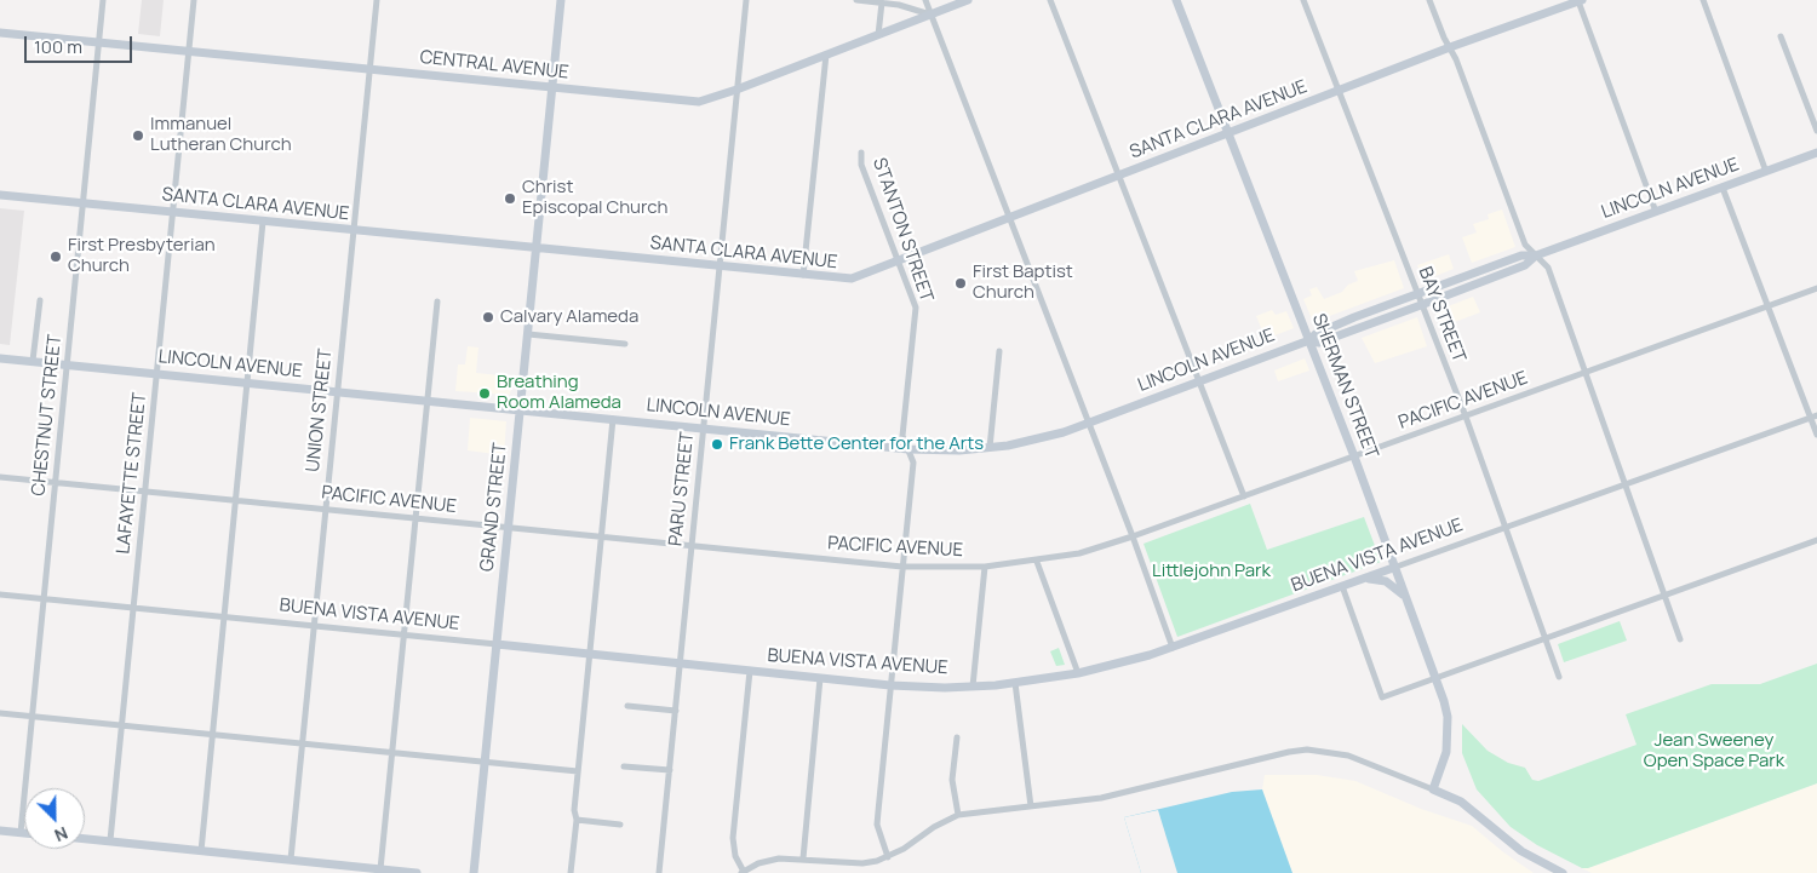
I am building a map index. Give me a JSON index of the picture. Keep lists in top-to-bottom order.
{
  "streets": {
    "street": [
      "CENTRAL AVENUE",
      "SANTA CLARA AVENUE",
      "LINCOLN AVENUE",
      "STANTON STREET",
      "BAY STREET",
      "SHERMAN STREET",
      "PACIFIC AVENUE",
      "UNION STREET",
      "CHESTNUT STREET",
      "LAFAYETTE STREET",
      "PARU STREET",
      "GRAND STREET",
      "BUENA VISTA AVENUE"
    ]
  },
  "crossings": [
    ["CENTRAL AVENUE", "UNION STREET"],
    ["CENTRAL AVENUE", "CHESTNUT STREET"],
    ["CENTRAL AVENUE", "LAFAYETTE STREET"],
    ["CENTRAL AVENUE", "PARU STREET"],
    ["CENTRAL AVENUE", "GRAND STREET"],
    ["SANTA CLARA AVENUE", "STANTON STREET"],
    ["SANTA CLARA AVENUE", "BAY STREET"],
    ["SANTA CLARA AVENUE", "SHERMAN STREET"],
    ["SANTA CLARA AVENUE", "UNION STREET"],
    ["SANTA CLARA AVENUE", "CHESTNUT STREET"],
    ["SANTA CLARA AVENUE", "LAFAYETTE STREET"],
    ["SANTA CLARA AVENUE", "PARU STREET"],
    ["SANTA CLARA AVENUE", "GRAND STREET"],
    ["LINCOLN AVENUE", "STANTON STREET"],
    ["LINCOLN AVENUE", "BAY STREET"],
    ["LINCOLN AVENUE", "SHERMAN STREET"],
    ["LINCOLN AVENUE", "UNION STREET"],
    ["LINCOLN AVENUE", "CHESTNUT STREET"],
    ["LINCOLN AVENUE", "LAFAYETTE STREET"],
    ["LINCOLN AVENUE", "PARU STREET"],
    ["LINCOLN AVENUE", "GRAND STREET"],
    ["STANTON STREET", "PACIFIC AVENUE"],
    ["STANTON STREET", "BUENA VISTA AVENUE"],
    ["BAY STREET", "PACIFIC AVENUE"],
    ["BAY STREET", "BUENA VISTA AVENUE"],
    ["SHERMAN STREET", "PACIFIC AVENUE"],
    ["SHERMAN STREET", "BUENA VISTA AVENUE"],
    ["PACIFIC AVENUE", "UNION STREET"],
    ["PACIFIC AVENUE", "CHESTNUT STREET"],
    ["PACIFIC AVENUE", "LAFAYETTE STREET"],
    ["PACIFIC AVENUE", "PARU STREET"],
    ["PACIFIC AVENUE", "GRAND STREET"],
    ["UNION STREET", "BUENA VISTA AVENUE"],
    ["CHESTNUT STREET", "BUENA VISTA AVENUE"],
    ["LAFAYETTE STREET", "BUENA VISTA AVENUE"],
    ["PARU STREET", "BUENA VISTA AVENUE"],
    ["GRAND STREET", "BUENA VISTA AVENUE"]
  ],
  "parks": ["Littlejohn Park", "Jean Sweeney Open Space Park"],
  "places": [
    "Immanuel Lutheran Church",
    "Christ Episcopal Church",
    "First Presbyterian Church",
    "First Baptist Church",
    "Calvary Alameda",
    "Breathing Room Alameda",
    "Frank Bette Center for the Arts"
  ],
  "scale_bar": "100 m",
  "north": "bottom right"
}
